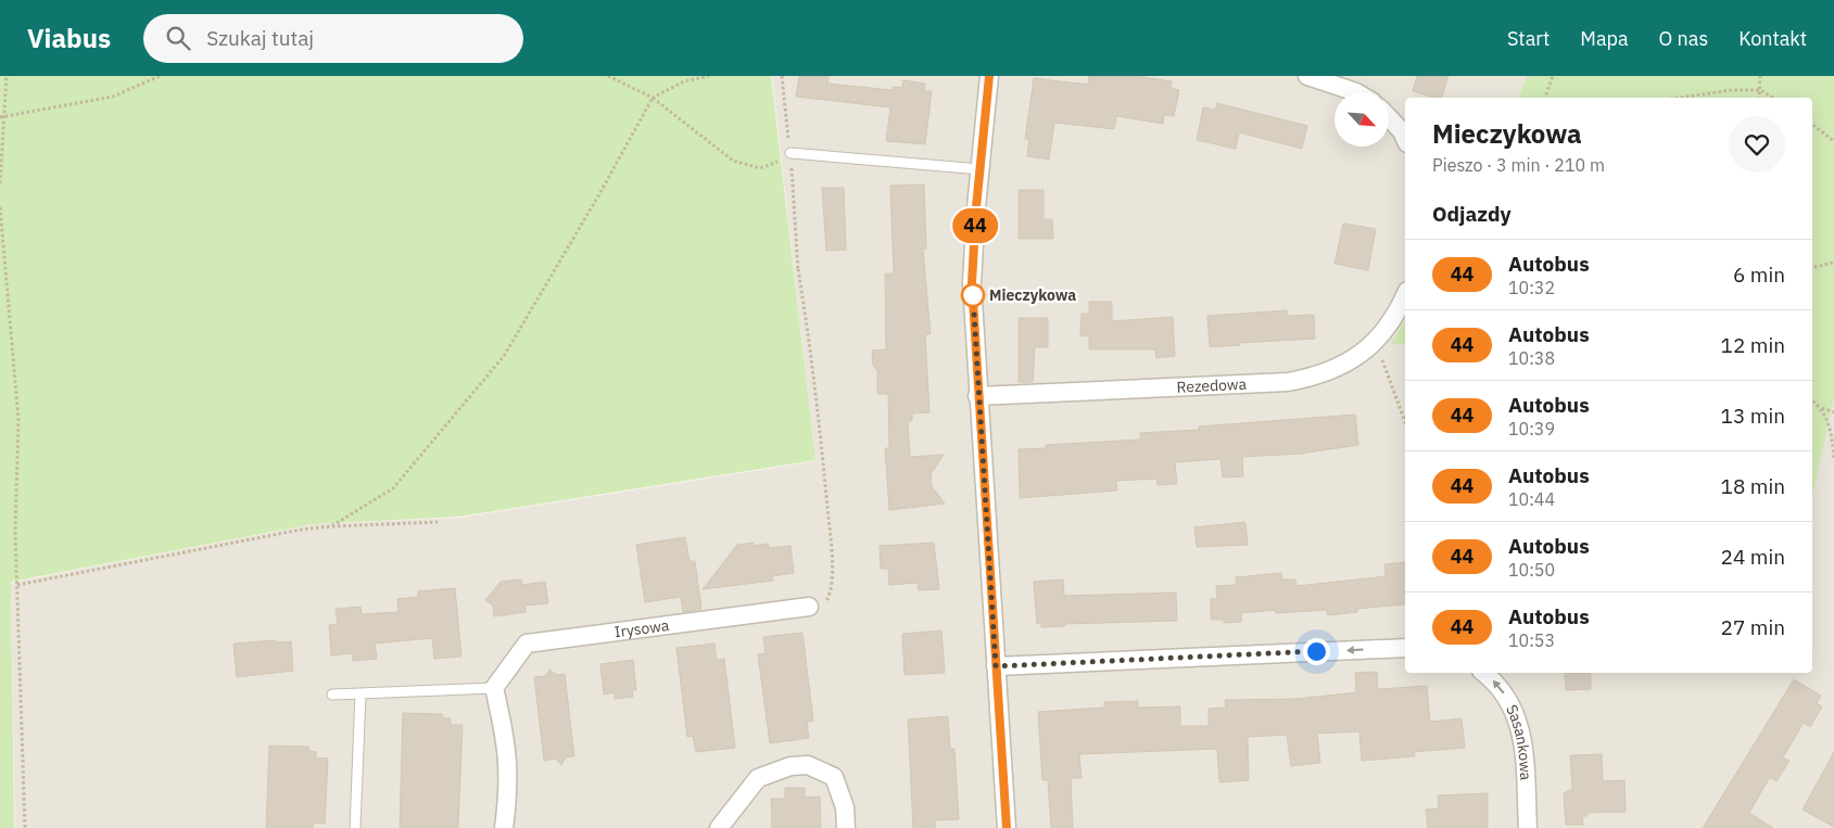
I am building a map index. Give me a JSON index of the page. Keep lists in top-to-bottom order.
{
  "streets": {
    "street": ["Rezedowa", "Irysowa", "Sasankowa"]
  },
  "one_way": ["Sasankowa"],
  "places": ["Mieczykowa"],
  "lines": ["bus line 44"],
  "north": "bottom right",
  "page": {
    "header": "Viabus",
    "search": "Szukaj tutaj",
    "nav": [
      "Start",
      "Mapa",
      "O nas",
      "Kontakt"
    ],
    "on_map": "44",
    "heading": [
      ["Mieczykowa", "Pieszo · 3 min · 210 m"],
      "Odjazdy"
    ],
    "list": [
      {
        "mark": "44",
        "name": "Autobus",
        "note": "10:32",
        "value": "6 min"
      },
      {
        "mark": "44",
        "name": "Autobus",
        "note": "10:38",
        "value": "12 min"
      },
      {
        "mark": "44",
        "name": "Autobus",
        "note": "10:39",
        "value": "13 min"
      },
      {
        "mark": "44",
        "name": "Autobus",
        "note": "10:44",
        "value": "18 min"
      },
      {
        "mark": "44",
        "name": "Autobus",
        "note": "10:50",
        "value": "24 min"
      },
      {
        "mark": "44",
        "name": "Autobus",
        "note": "10:53",
        "value": "27 min"
      }
    ]
  }
}
